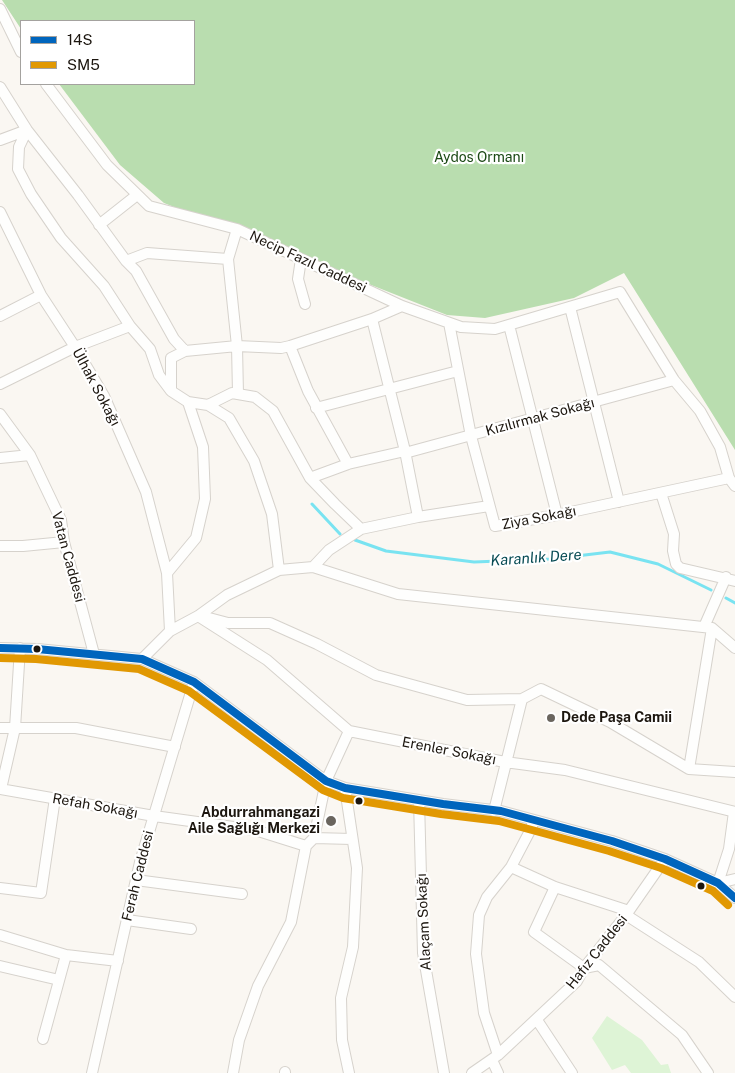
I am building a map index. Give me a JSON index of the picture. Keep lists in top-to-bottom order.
{
  "streets": {
    "street": [
      "Necip Fazıl Caddesi",
      "Ülhak Sokağı",
      "Kızılırmak Sokağı",
      "Ziya Sokağı",
      "Vatan Caddesi",
      "Erenler Sokağı",
      "Refah Sokağı",
      "Ferah Caddesi",
      "Alaçam Sokağı",
      "Hafız Caddesi"
    ]
  },
  "crossings": [
    ["Necip Fazıl Caddesi", "Kızılırmak Sokağı"],
    ["Necip Fazıl Caddesi", "Ziya Sokağı"],
    ["Kızılırmak Sokağı", "Ziya Sokağı"],
    ["Refah Sokağı", "Ferah Caddesi"]
  ],
  "water": ["Karanlık Dere"],
  "parks": ["Aydos Ormanı"],
  "places": ["Dede Paşa Camii", "Abdurrahmangazi Aile Sağlığı Merkezi"],
  "lines": ["transit line 14S", "transit line SM5"],
  "legend": ["14S", "SM5"]
}
